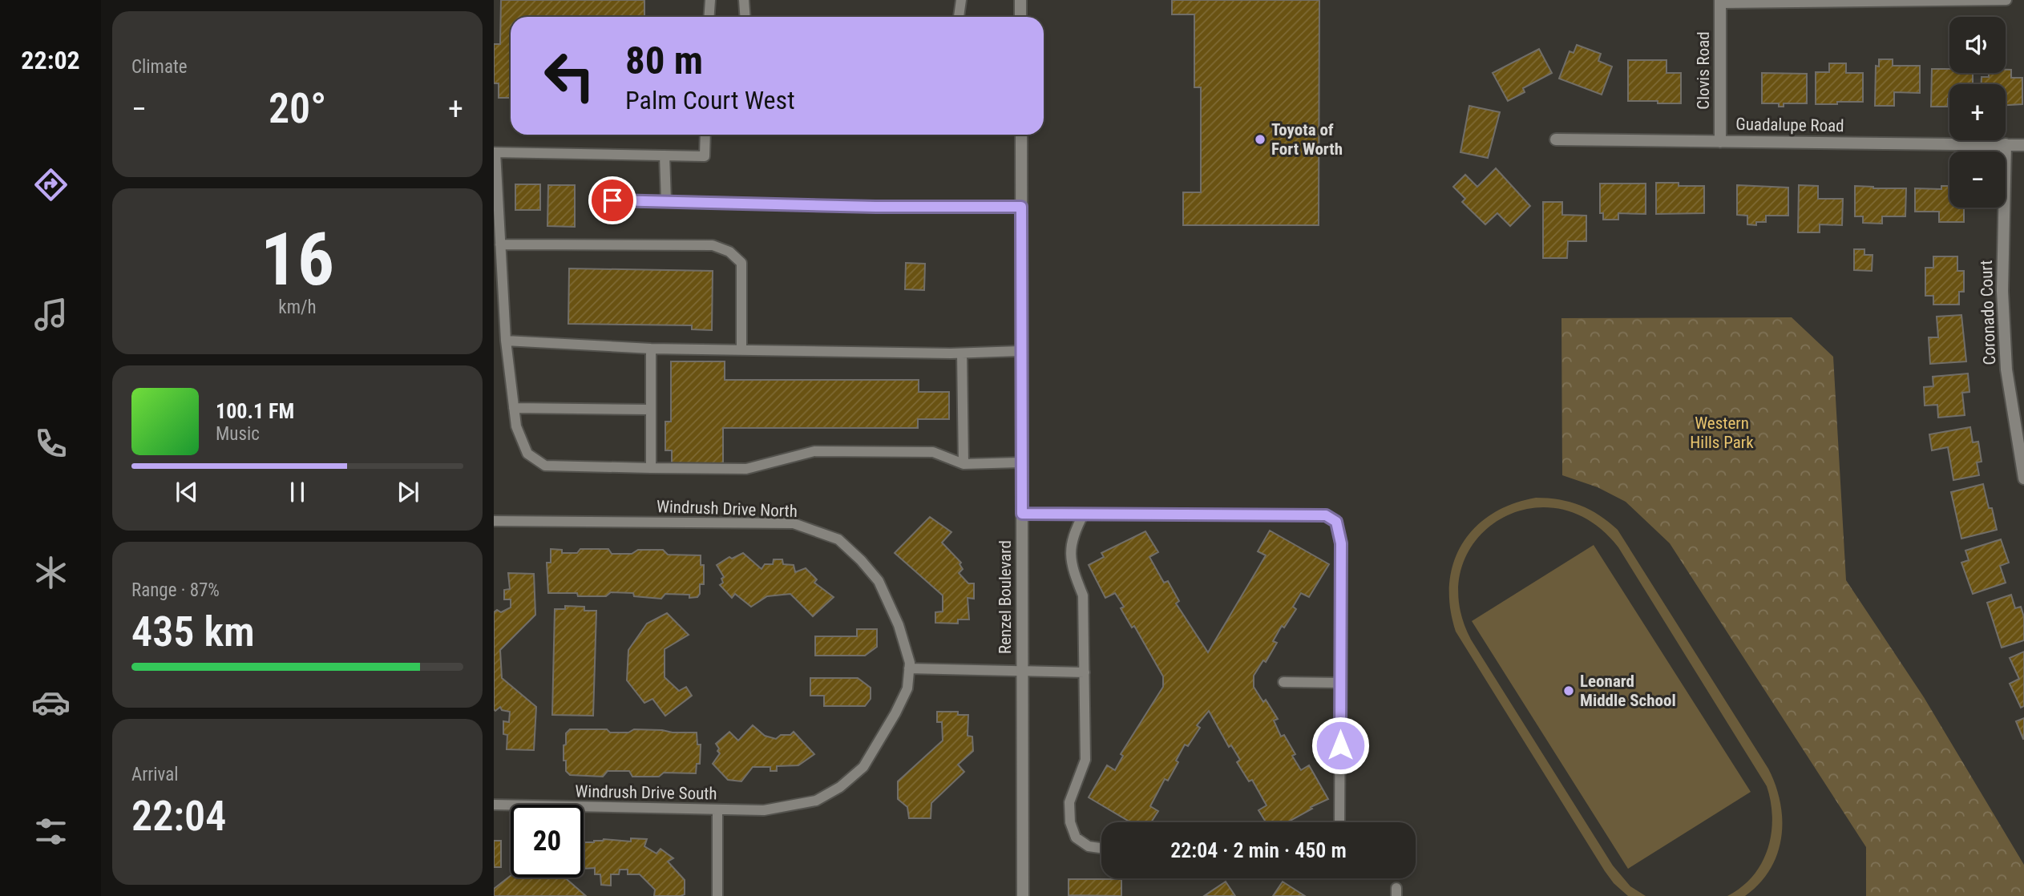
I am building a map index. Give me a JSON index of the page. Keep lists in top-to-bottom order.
{
  "streets": {
    "street": [
      "Clovis Road",
      "Guadalupe Road",
      "Coronado Court",
      "Renzel Boulevard"
    ],
    "lane": ["Windrush Drive North", "Windrush Drive South"]
  },
  "crossings": [
    ["Clovis Road", "Guadalupe Road"],
    ["Guadalupe Road", "Coronado Court"],
    ["Windrush Drive North", "Windrush Drive South"]
  ],
  "parks": ["Western Hills Park"],
  "places": ["Toyota of Fort Worth", "Leonard Middle School"],
  "page": {
    "tabs": "22:02",
    "tile": [
      "Climate",
      ["16", "km/h"],
      ["Range · 87%", "435 km"],
      ["Arrival", "22:04"]
    ],
    "map_buttons": ["+", "−"],
    "turn": ["80 m", "Palm Court West"],
    "heat": ["−", "20°", "+"],
    "song": ["100.1 FM", "Music"],
    "limit": "20",
    "trip": "22:04 · 2 min · 450 m"
  }
}
